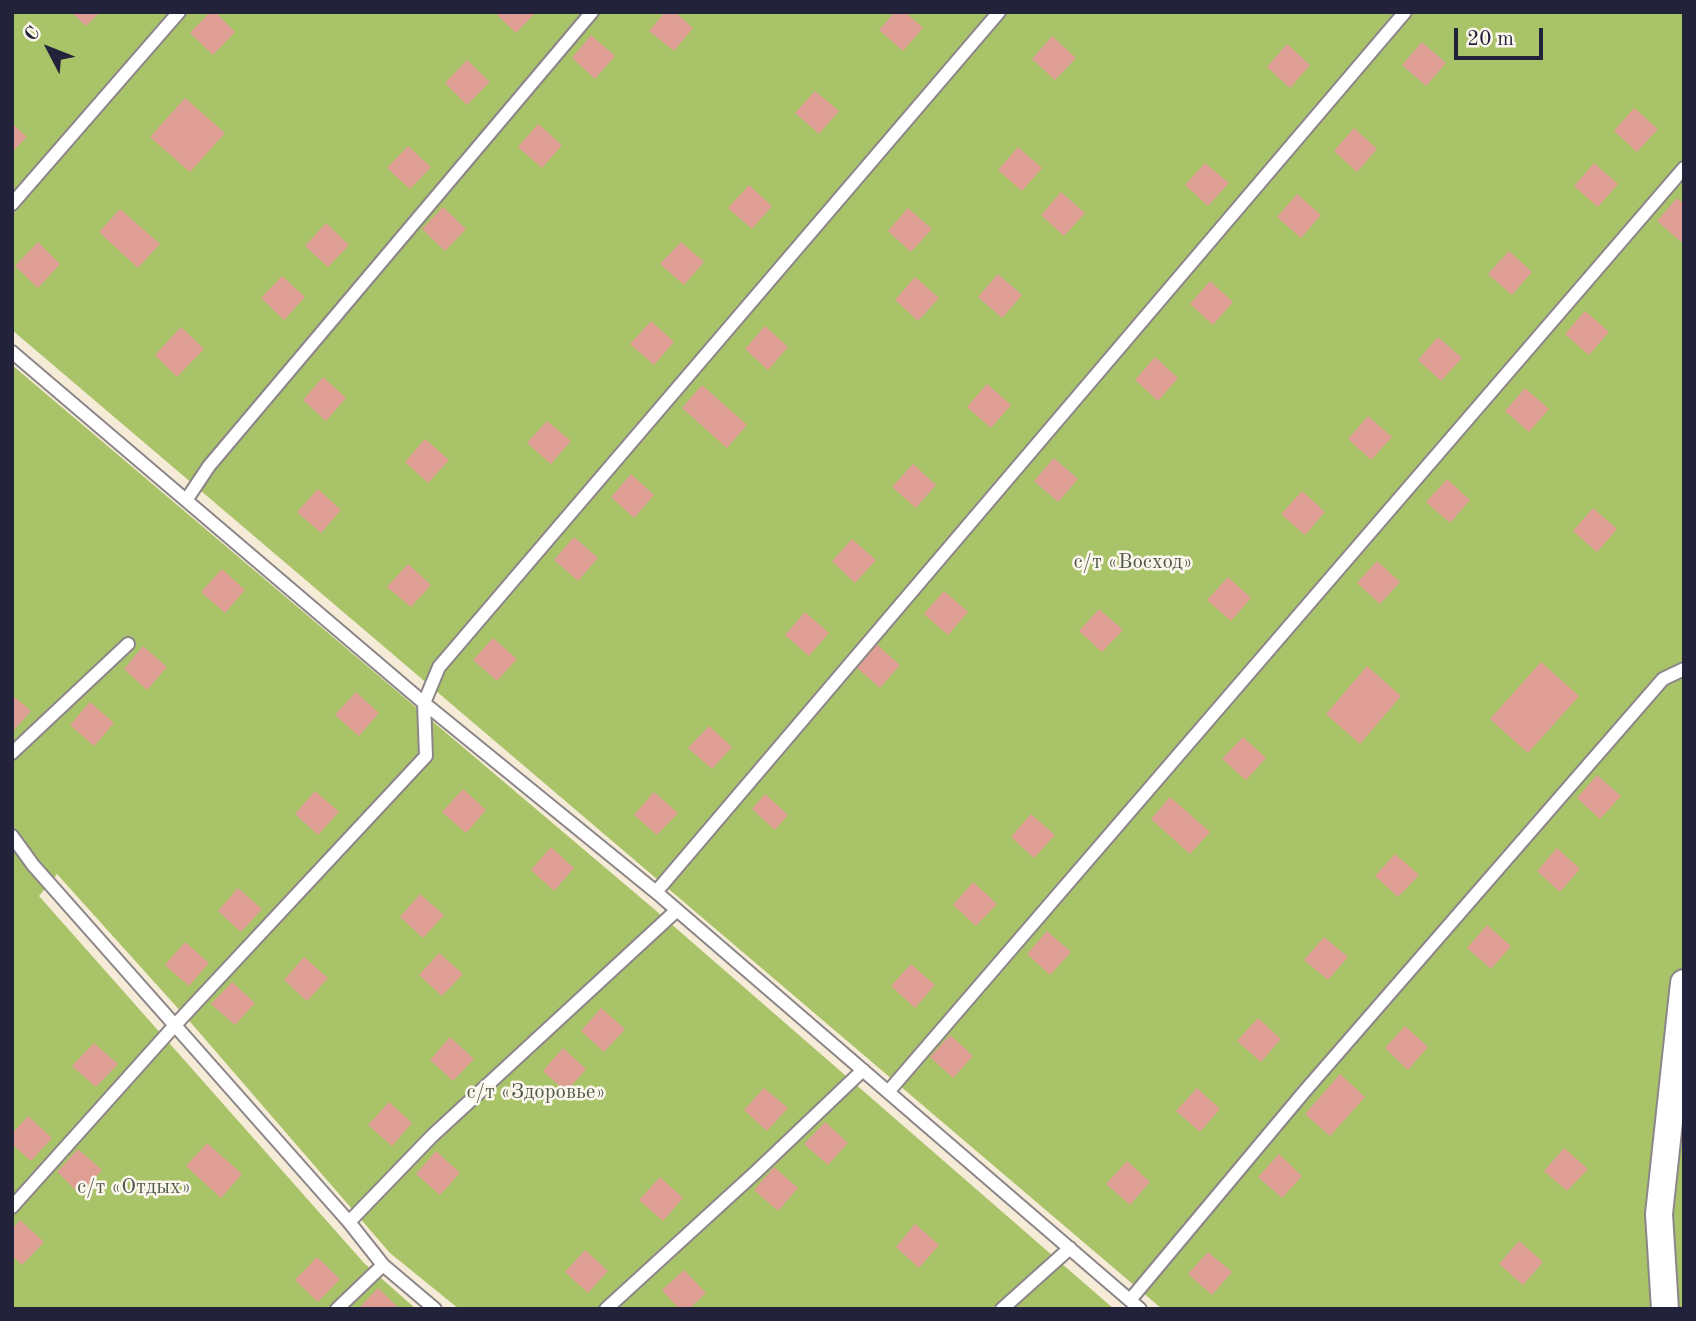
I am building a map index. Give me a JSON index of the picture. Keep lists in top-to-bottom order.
{
  "parks": ["с/т «Восход»", "с/т «Здоровье»", "с/т «Отдых»"],
  "scale_bar": "20 m",
  "north": "top left"
}
